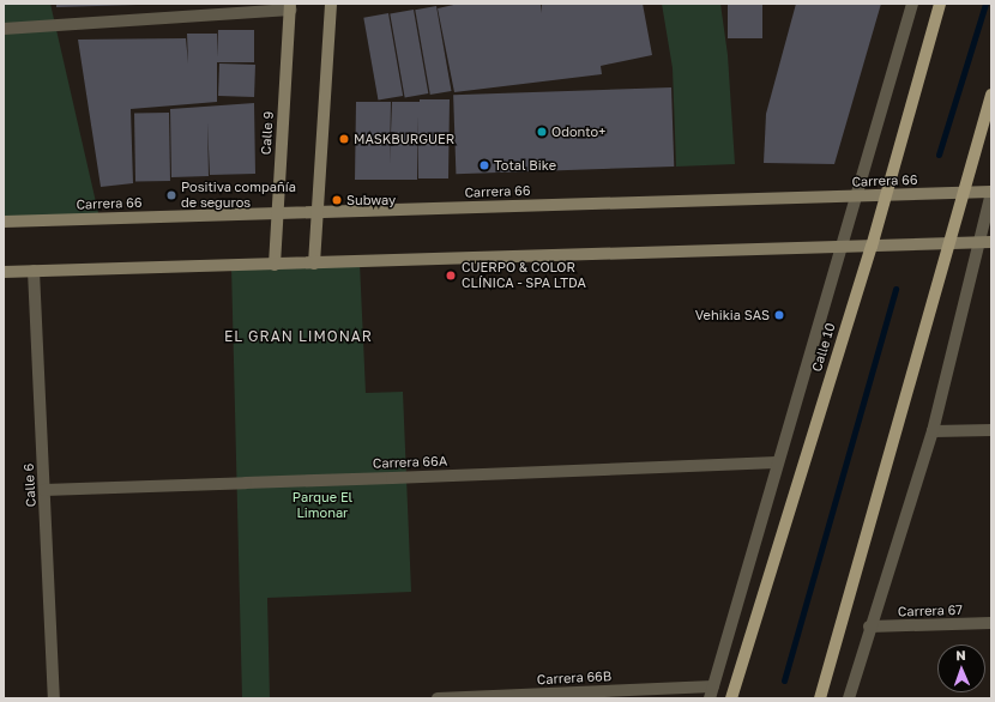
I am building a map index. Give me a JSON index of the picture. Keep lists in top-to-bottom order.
{
  "streets": {
    "main road": ["Calle 9", "Carrera 66", "Calle 10"],
    "street": [
      "Carrera 66A",
      "Calle 6",
      "Carrera 67",
      "Carrera 66B"
    ]
  },
  "crossings": [
    ["Calle 9", "Carrera 66"],
    ["Carrera 66", "Calle 10"],
    ["Calle 10", "Carrera 66A"],
    ["Calle 10", "Carrera 66B"],
    ["Carrera 66A", "Calle 6"]
  ],
  "districts": ["EL GRAN LIMONAR"],
  "parks": ["Parque El Limonar"],
  "places": [
    "Odonto+",
    "MASKBURGUER",
    "Total Bike",
    "Positiva compañía de seguros",
    "Subway",
    "CUERPO & COLOR CLÍNICA - SPA LTDA",
    "Vehikia SAS"
  ],
  "north": "top"
}
